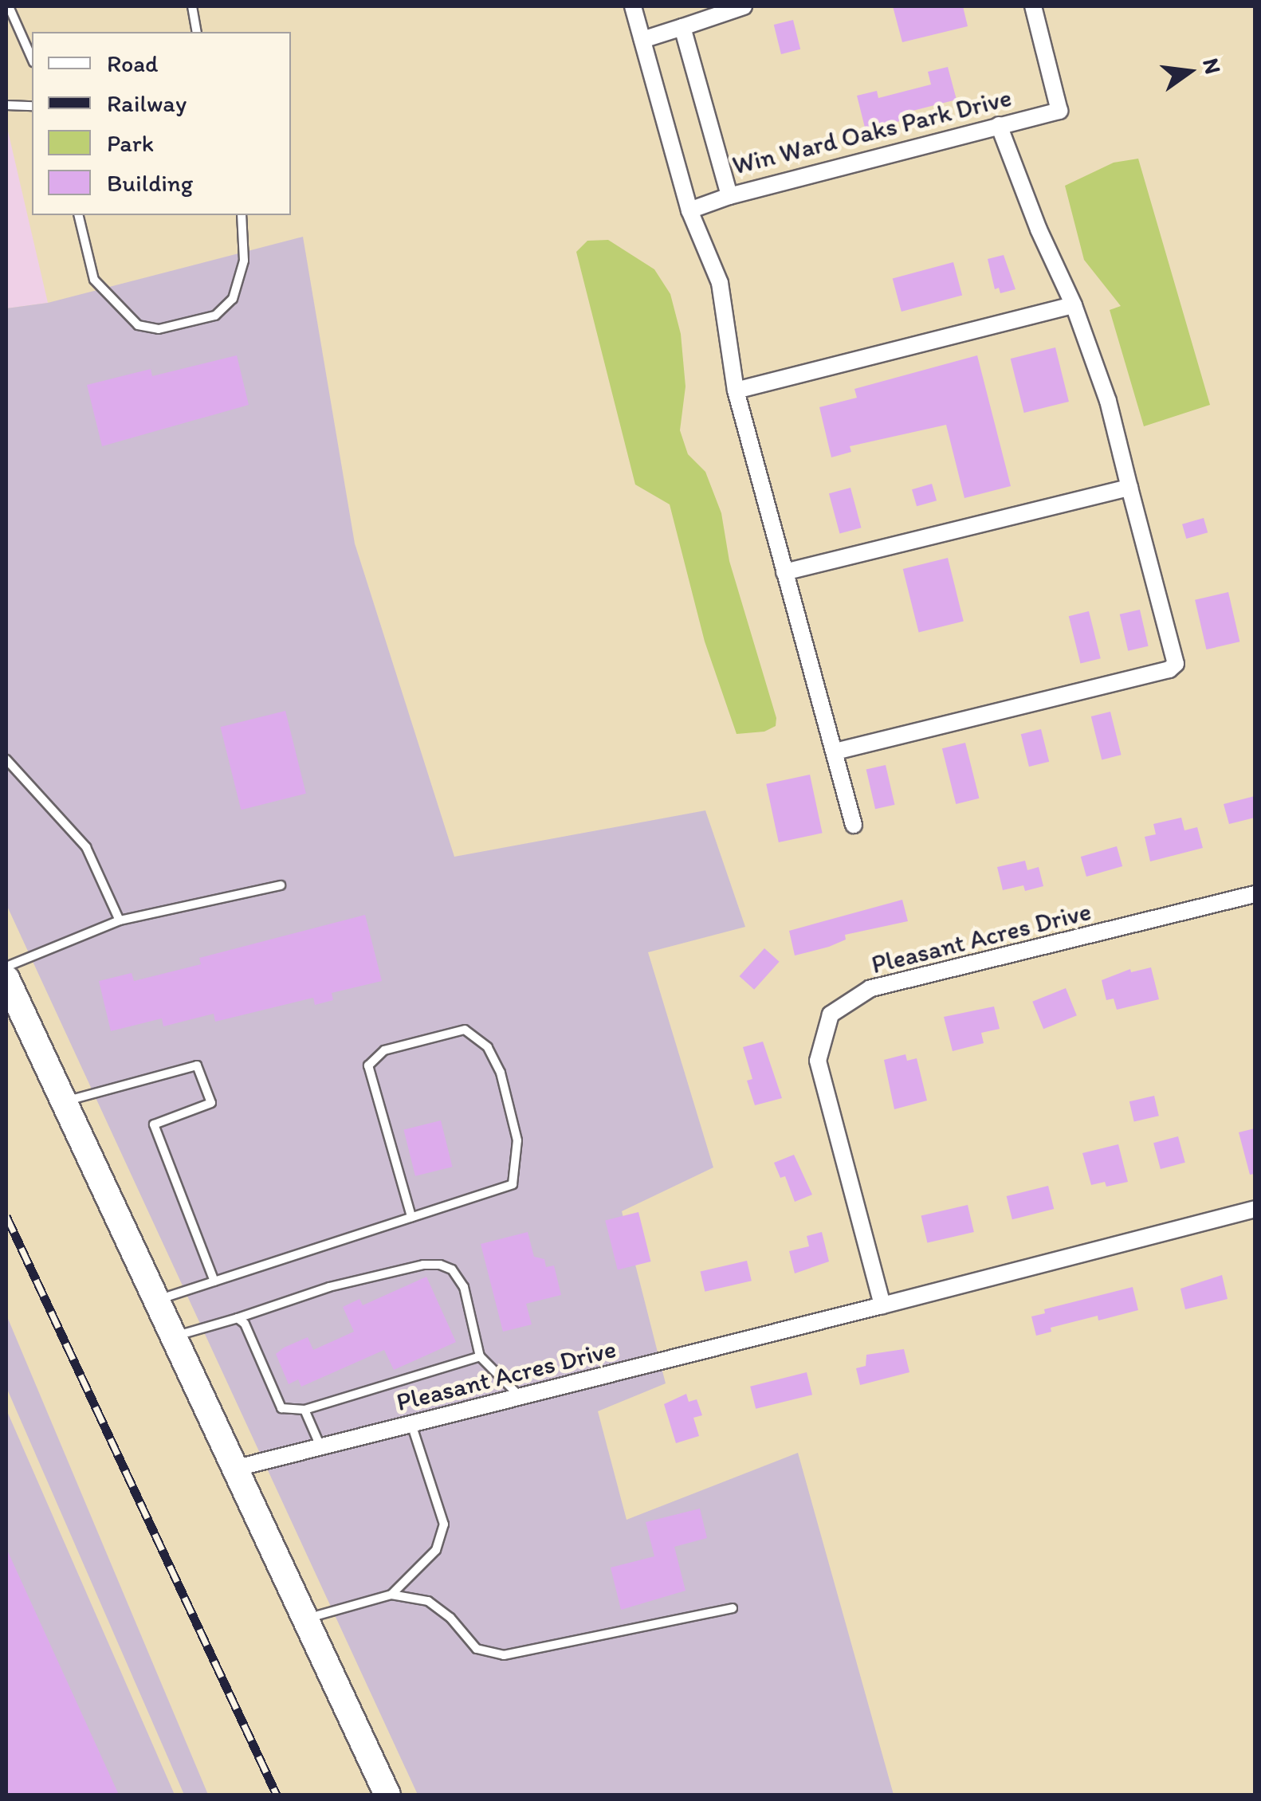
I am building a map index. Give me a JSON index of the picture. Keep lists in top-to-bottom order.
{
  "streets": {
    "street": ["Win Ward Oaks Park Drive", "Pleasant Acres Drive"]
  },
  "legend": [
    "Road",
    "Railway",
    "Park",
    "Building"
  ],
  "north": "right"
}
